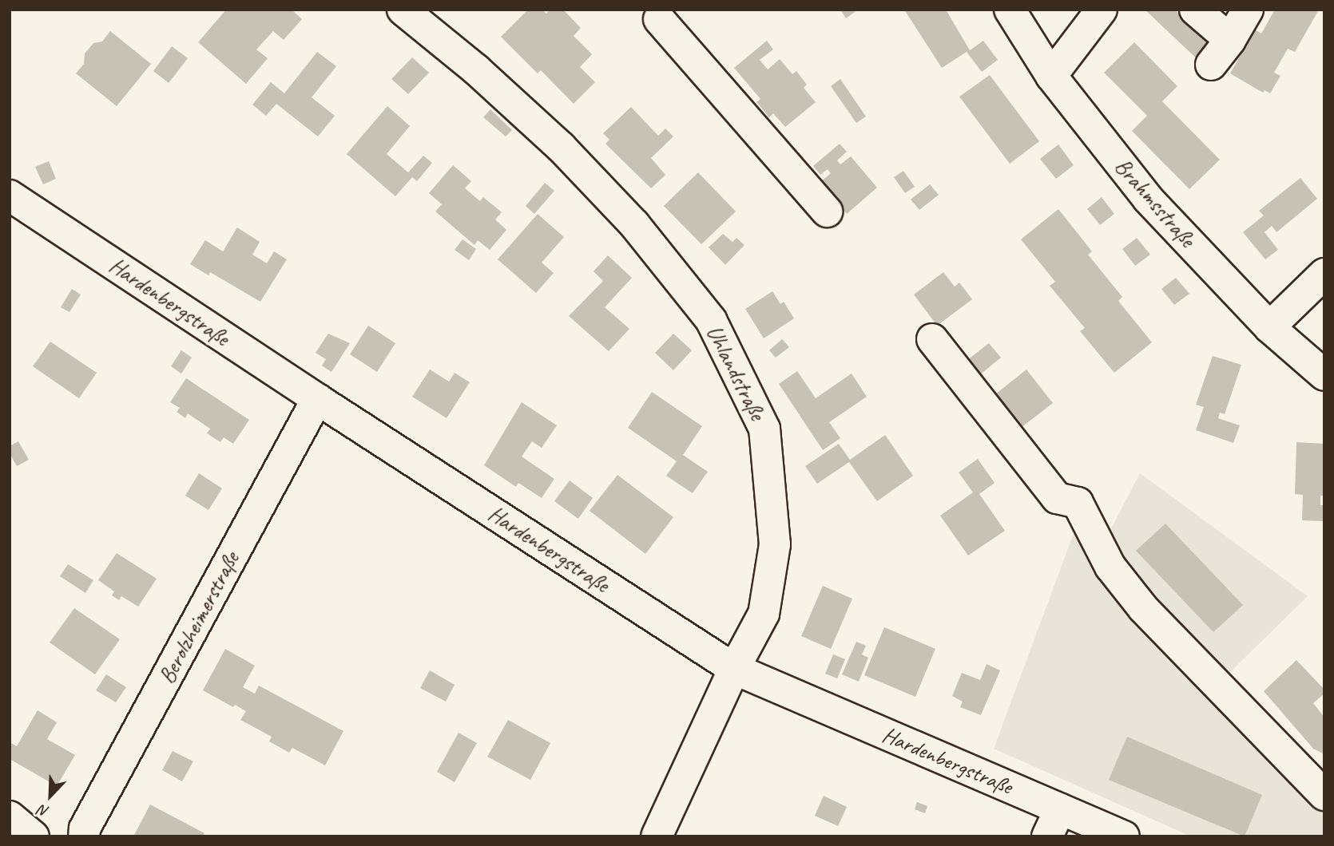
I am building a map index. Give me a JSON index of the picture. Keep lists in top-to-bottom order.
{
  "streets": {
    "street": [
      "Brahmsstraße",
      "Hardenbergstraße",
      "Uhlandstraße",
      "Berolzheimerstraße"
    ]
  },
  "crossings": [
    ["Hardenbergstraße", "Uhlandstraße"],
    ["Hardenbergstraße", "Berolzheimerstraße"]
  ],
  "north": "bottom left"
}
